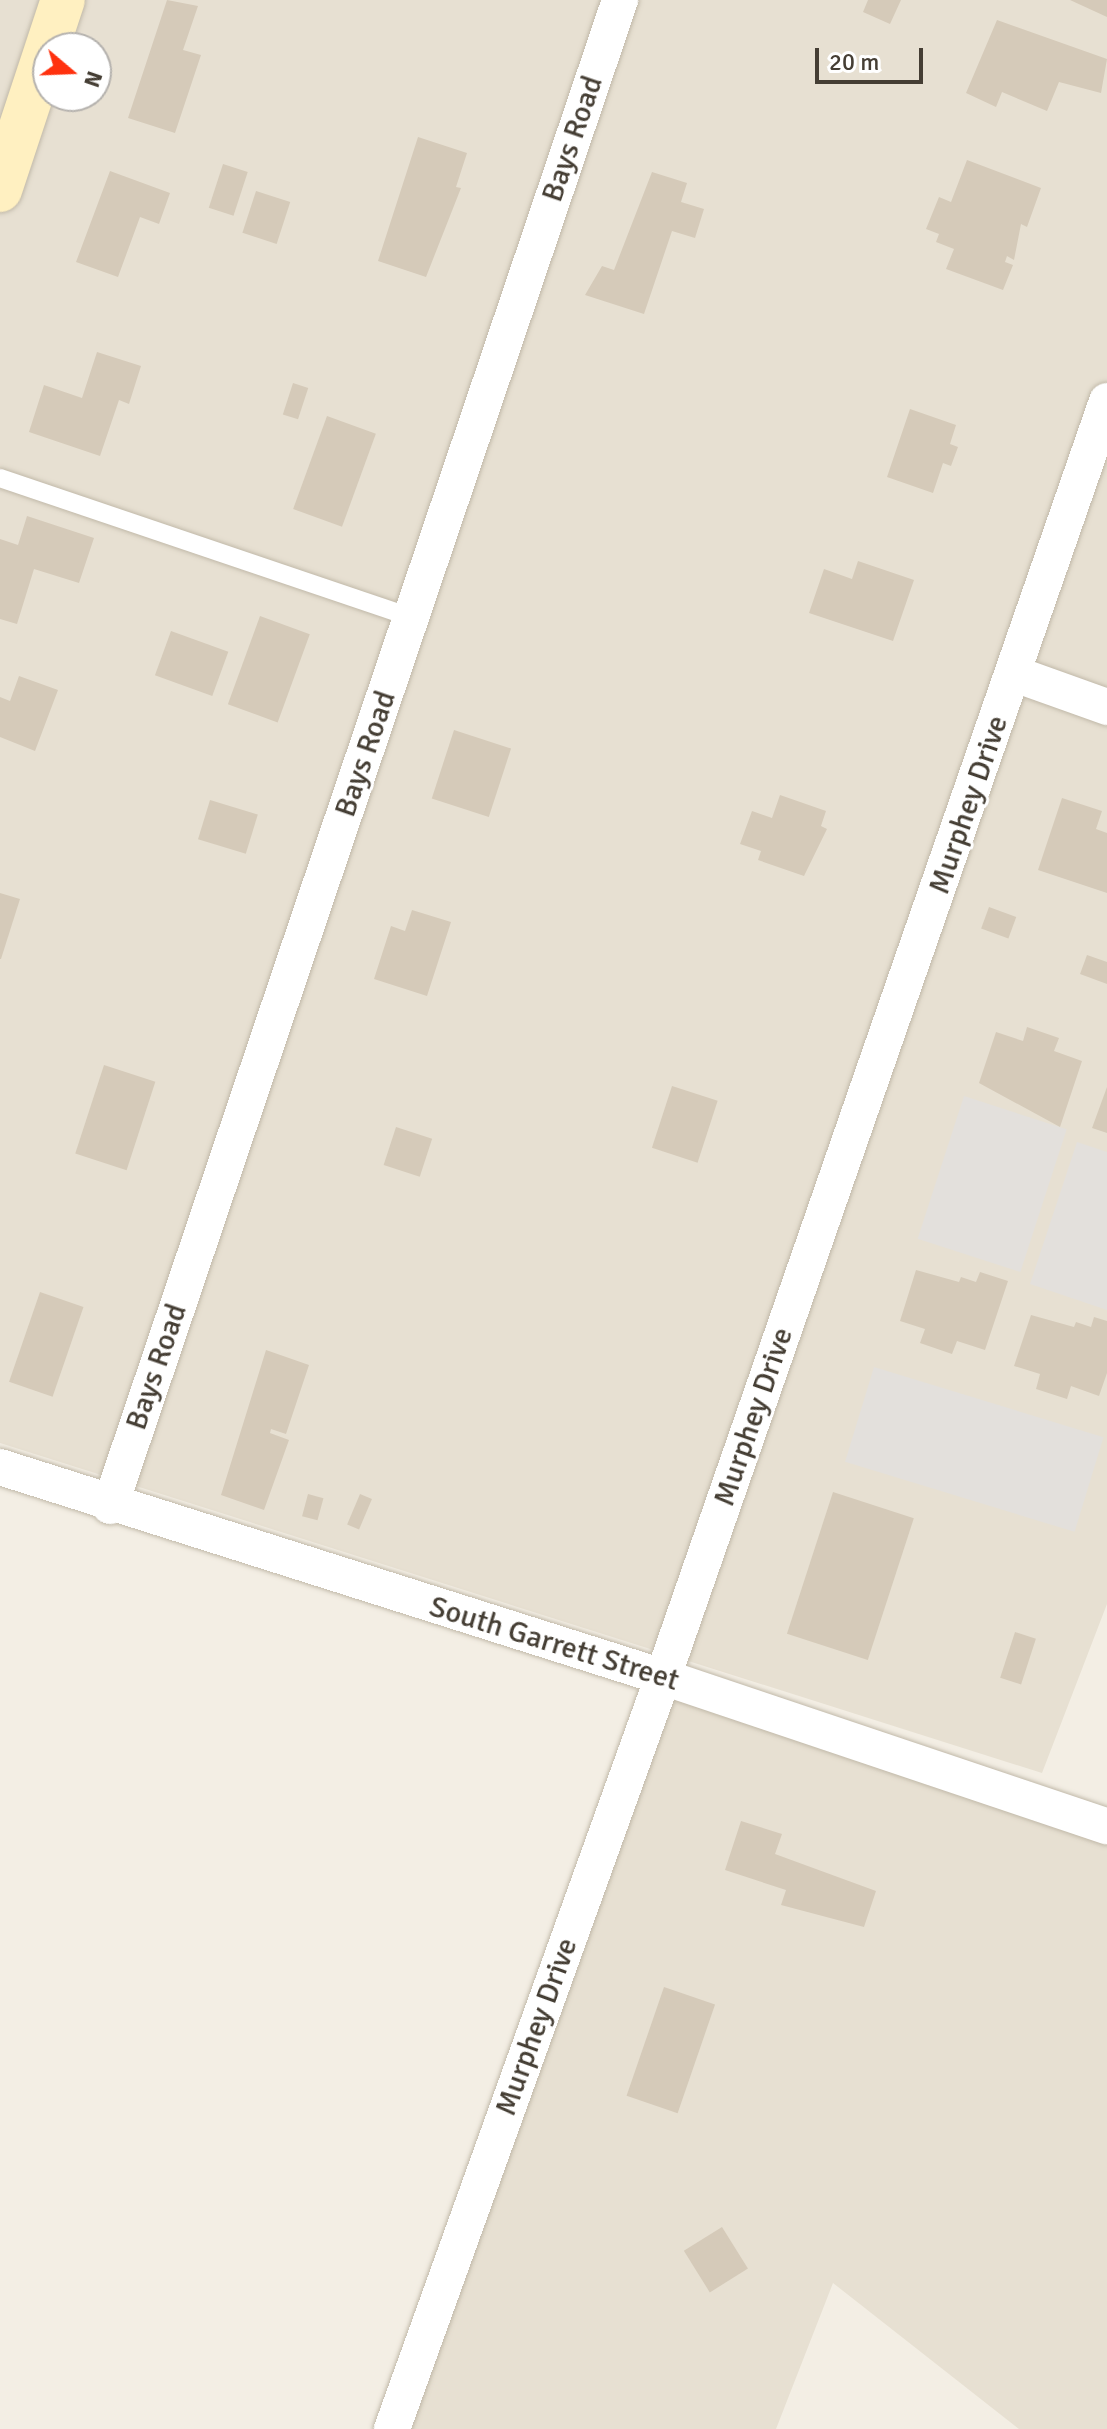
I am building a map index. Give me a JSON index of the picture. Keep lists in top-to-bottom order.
{
  "streets": {
    "street": ["Bays Road", "Murphey Drive", "South Garrett Street"]
  },
  "crossings": [
    ["Bays Road", "South Garrett Street"],
    ["Murphey Drive", "South Garrett Street"]
  ],
  "scale_bar": "20 m",
  "north": "right"
}
